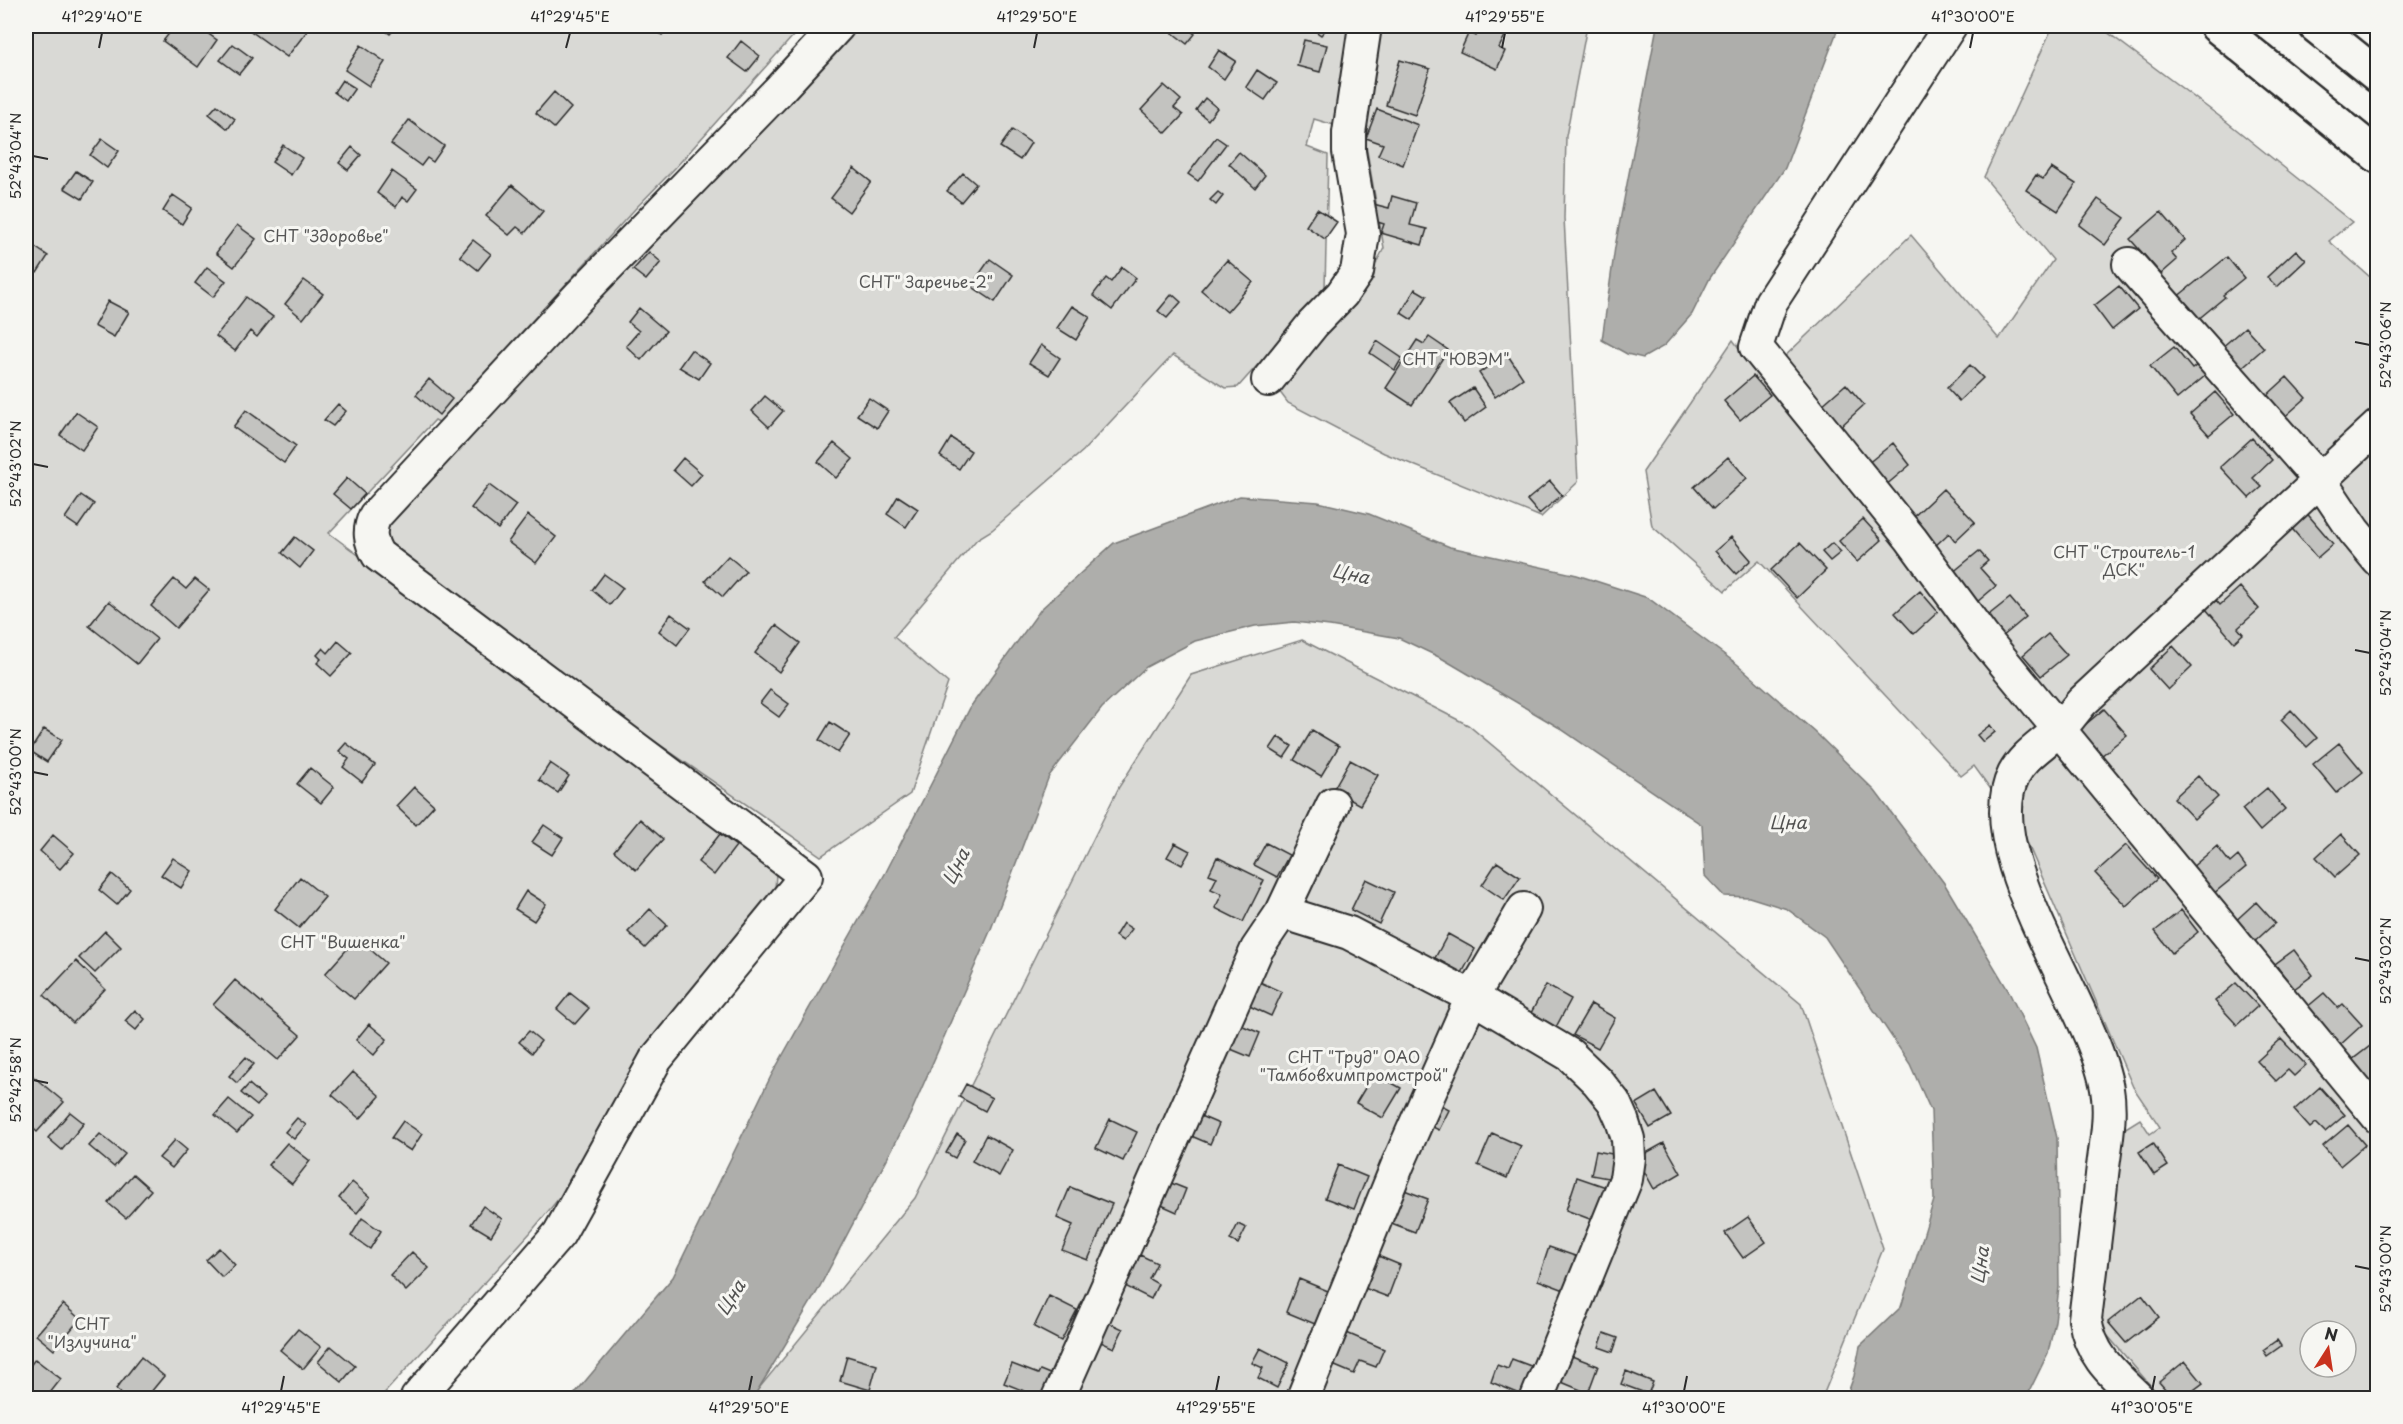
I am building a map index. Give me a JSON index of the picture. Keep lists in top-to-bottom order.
{
  "water": ["Цна"],
  "parks": [
    "СНТ \"Здоровье\"",
    "СНТ\" Заречье-2\"",
    "СНТ \"ЮВЭМ\"",
    "СНТ \"Строитель-1 ДСК\"",
    "СНТ \"Вишенка\"",
    "СНТ \"Труд\" ОАО \"Тамбовхимпромстрой\"",
    "СНТ \"Излучина\""
  ],
  "north": "top",
  "coordinates": [
    "41°29'40\"E",
    "41°29'45\"E",
    "41°29'50\"E",
    "41°29'55\"E",
    "41°30'00\"E",
    "52°43'04\"N",
    "52°43'06\"N",
    "52°43'02\"N",
    "52°43'00\"N",
    "52°42'58\"N",
    "41°30'05\"E"
  ]
}
